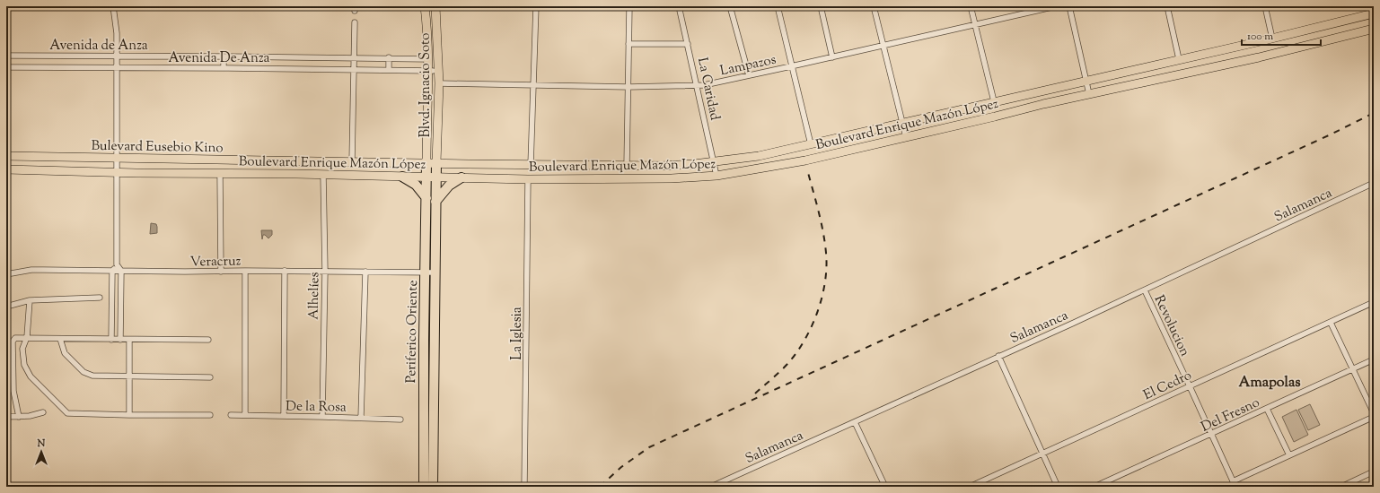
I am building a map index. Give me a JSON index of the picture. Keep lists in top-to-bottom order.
{
  "streets": {
    "highway": ["Periferico Oriente"],
    "main road": ["Blvd. Ignacio Soto", "Boulevard Enrique Mazón López", "Bulevard Eusebio Kino"],
    "street": [
      "Avenida de Anza",
      "Avenida De Anza",
      "Lampazos",
      "La Caridad",
      "Salamanca",
      "Veracruz",
      "Alhelíes",
      "Revolucion",
      "La Iglesia",
      "El Cedro",
      "De la Rosa",
      "Del Fresno"
    ]
  },
  "crossings": [
    ["Avenida de Anza", "Blvd. Ignacio Soto"],
    ["Avenida De Anza", "Blvd. Ignacio Soto"],
    ["Lampazos", "Blvd. Ignacio Soto"],
    ["Lampazos", "La Caridad"],
    ["Blvd. Ignacio Soto", "Boulevard Enrique Mazón López"],
    ["Blvd. Ignacio Soto", "Bulevard Eusebio Kino"],
    ["Blvd. Ignacio Soto", "Periferico Oriente"],
    ["La Caridad", "Boulevard Enrique Mazón López"],
    ["Boulevard Enrique Mazón López", "Bulevard Eusebio Kino"],
    ["Boulevard Enrique Mazón López", "Alhelíes"],
    ["Boulevard Enrique Mazón López", "Periferico Oriente"],
    ["Boulevard Enrique Mazón López", "La Iglesia"],
    ["Bulevard Eusebio Kino", "Periferico Oriente"],
    ["Salamanca", "Revolucion"],
    ["Veracruz", "Alhelíes"],
    ["Veracruz", "Periferico Oriente"],
    ["Alhelíes", "De la Rosa"],
    ["Revolucion", "El Cedro"],
    ["Revolucion", "Del Fresno"]
  ],
  "districts": ["Amapolas"],
  "scale_bar": "100 m",
  "north": "top"
}
